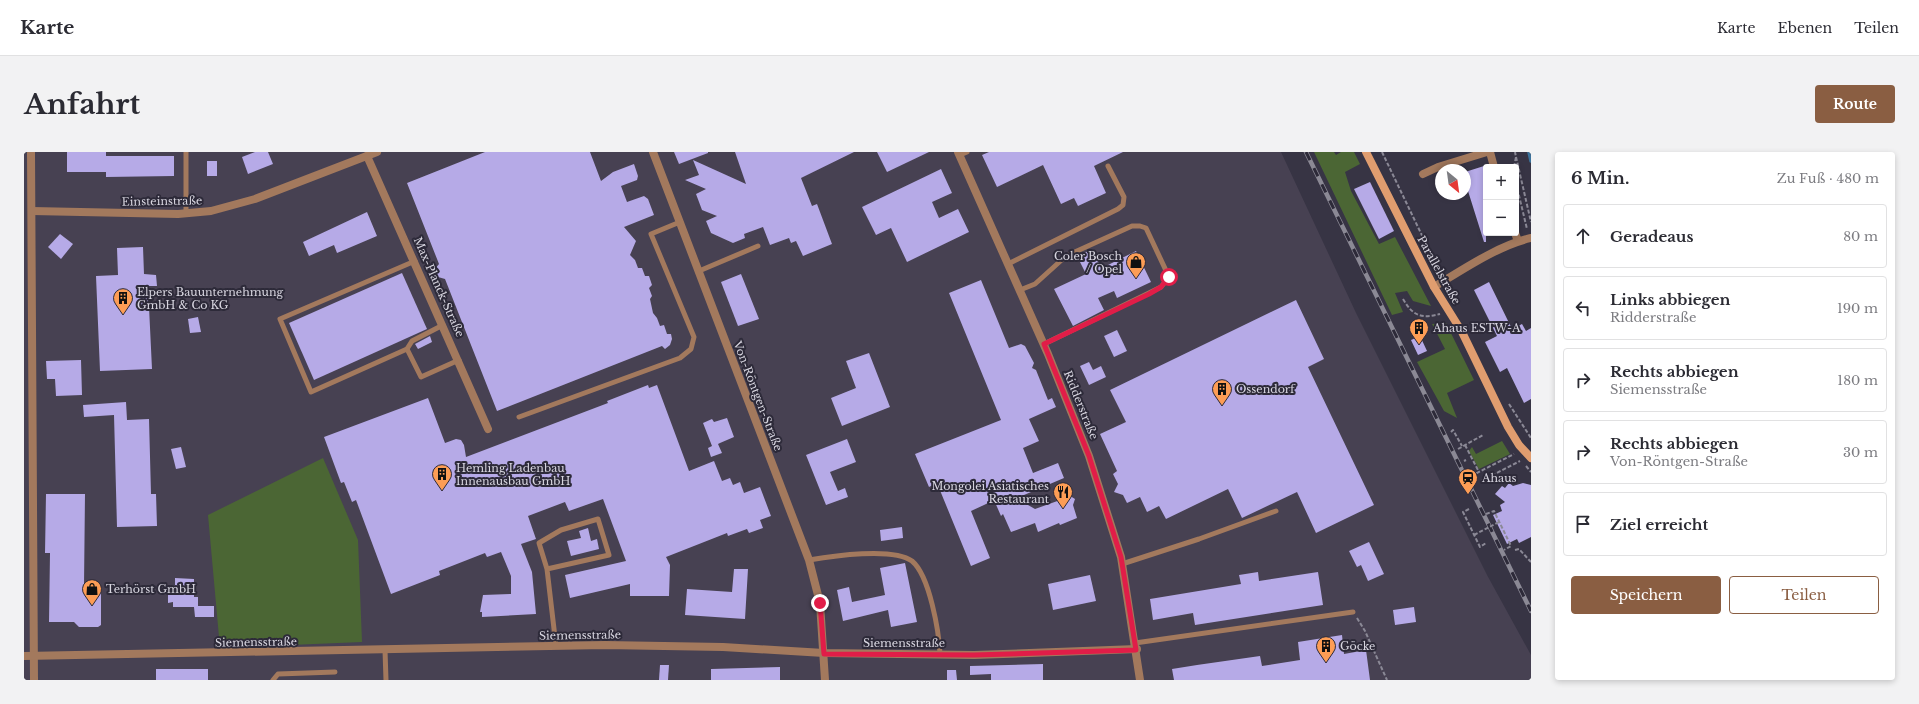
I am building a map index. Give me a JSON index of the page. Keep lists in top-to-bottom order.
{
  "streets": {
    "main road": ["Parallelstraße"],
    "street": [
      "Einsteinstraße",
      "Max-Planck-Straße",
      "Von-Röntgen-Straße",
      "Ridderstraße",
      "Siemensstraße"
    ]
  },
  "crossings": [
    ["Einsteinstraße", "Max-Planck-Straße"],
    ["Von-Röntgen-Straße", "Siemensstraße"],
    ["Ridderstraße", "Siemensstraße"]
  ],
  "places": {
    "shop": ["Coler Bosch / Opel", "Terhörst GmbH"],
    "building": [
      "Elpers Bauunternehmung GmbH & Co KG",
      "Ahaus ESTW-A",
      "Ossendorf",
      "Hemling Ladenbau Innenausbau GmbH",
      "Göcke"
    ],
    "station": ["Ahaus"],
    "restaurant": ["Mongolei Asiatisches Restaurant"]
  },
  "north": "bottom right",
  "page": {
    "header": "Karte",
    "nav": ["Karte", "Ebenen", "Teilen"],
    "buttons": [
      "Route",
      ["Speichern", "Teilen"]
    ],
    "title": "Anfahrt",
    "heading": ["6 Min.", "Zu Fuß · 480 m"],
    "map_buttons": ["+", "−"],
    "list": [
      ["Geradeaus", "80 m"],
      ["Links abbiegen", "Ridderstraße", "190 m"],
      ["Rechts abbiegen", "Siemensstraße", "180 m"],
      ["Rechts abbiegen", "Von-Röntgen-Straße", "30 m"],
      "Ziel erreicht"
    ]
  }
}
